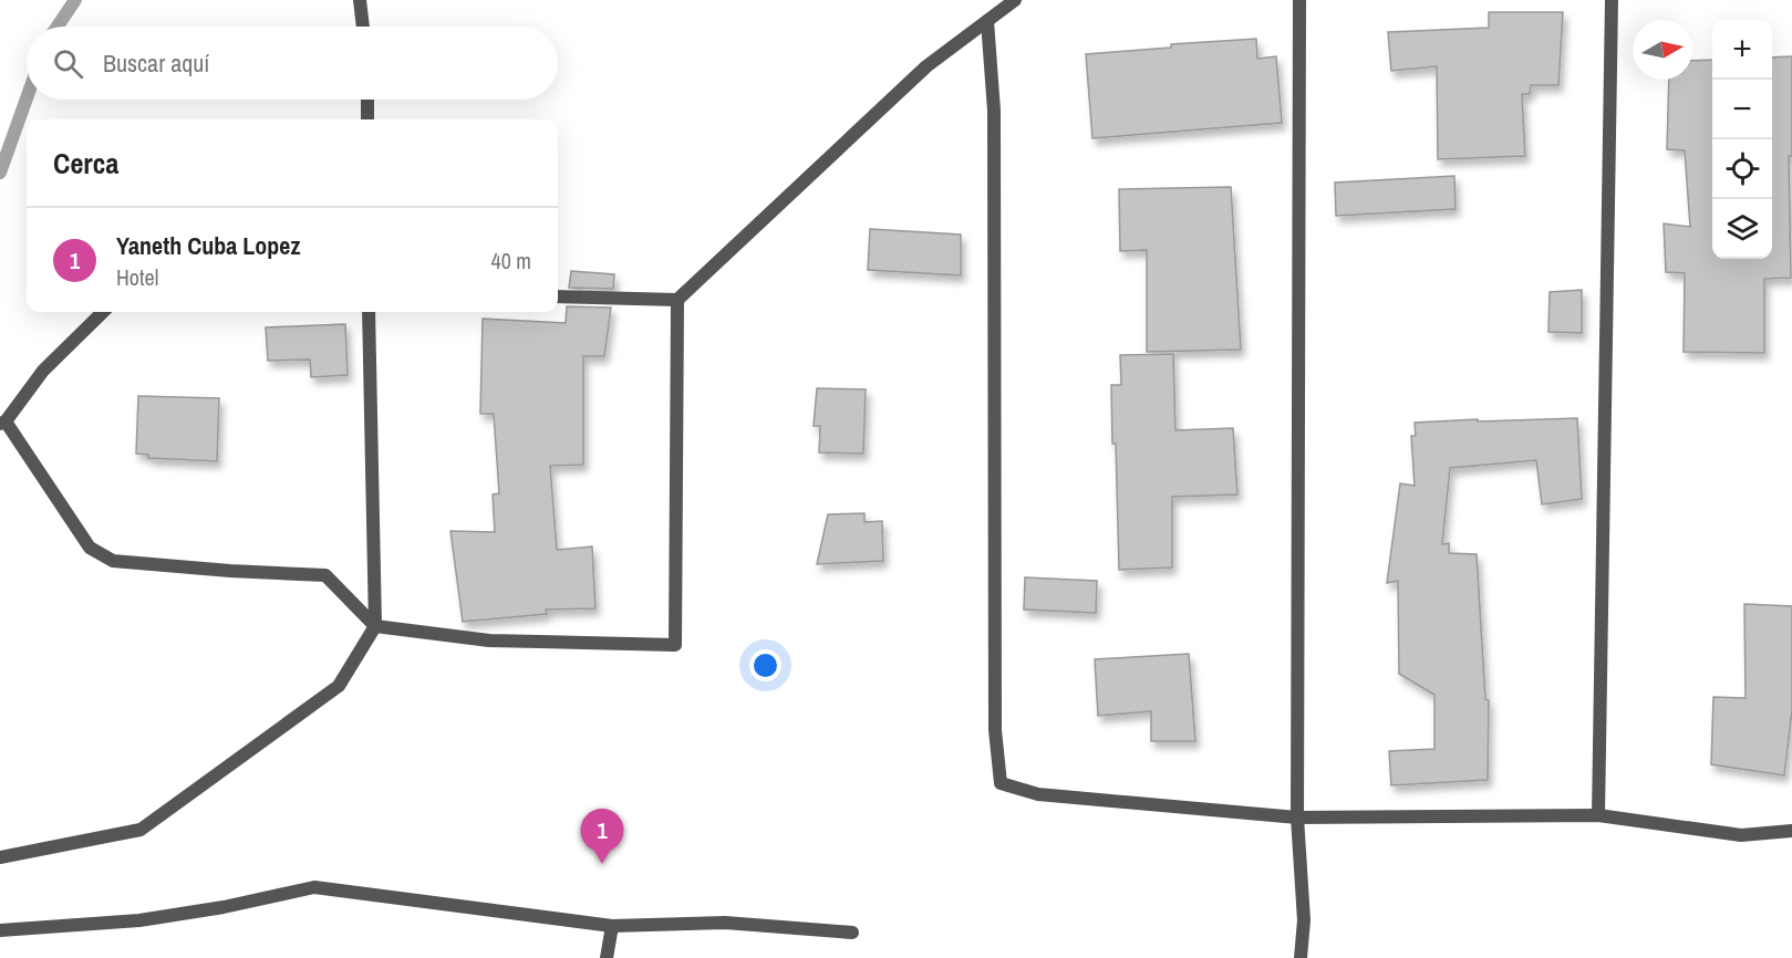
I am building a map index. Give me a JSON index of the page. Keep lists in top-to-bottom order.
{
  "north": "right",
  "page": {
    "map_buttons": ["+", "−"],
    "search": "Buscar aquí",
    "heading": "Cerca",
    "list": [
      {
        "mark": "1",
        "name": "Yaneth Cuba Lopez",
        "note": "Hotel",
        "value": "40 m"
      }
    ],
    "pins": "1"
  }
}
